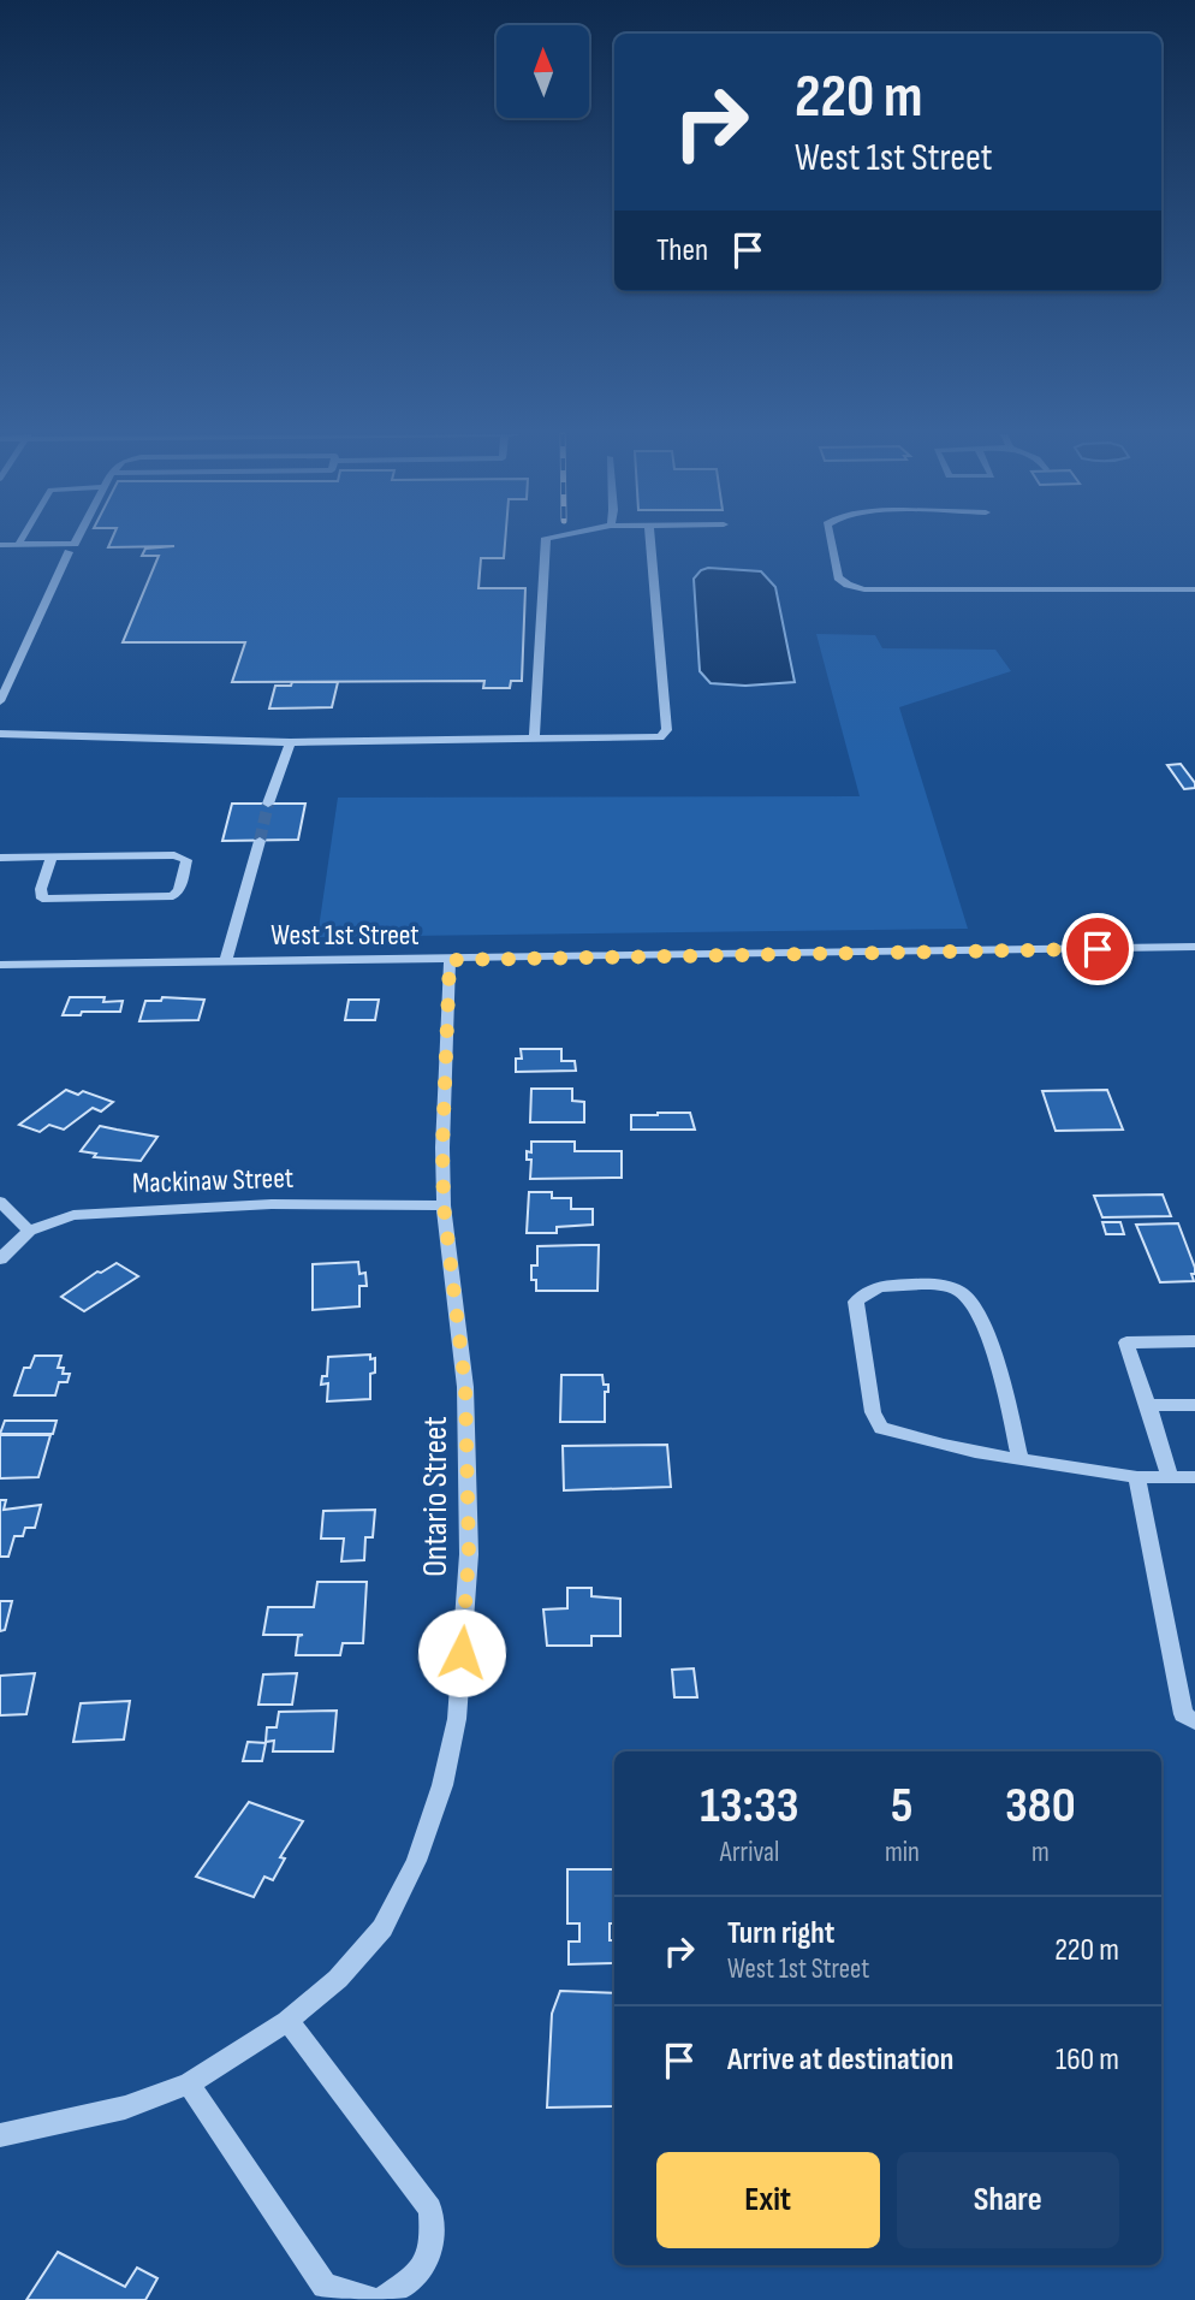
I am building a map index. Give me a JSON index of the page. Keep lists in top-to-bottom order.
{
  "streets": {
    "street": ["West 1st Street", "Mackinaw Street", "Ontario Street"]
  },
  "crossings": [
    ["West 1st Street", "Ontario Street"],
    ["Mackinaw Street", "Ontario Street"]
  ],
  "north": "top",
  "page": {
    "turn": ["220 m", "West 1st Street"],
    "then": "Then",
    "eta": [
      "13:33",
      "Arrival",
      "5",
      "min",
      "380",
      "m"
    ],
    "list": [
      {
        "name": "Turn right",
        "note": "West 1st Street",
        "value": "220 m"
      },
      {
        "name": "Arrive at destination",
        "value": "160 m"
      }
    ],
    "buttons": ["Exit", "Share"]
  }
}
